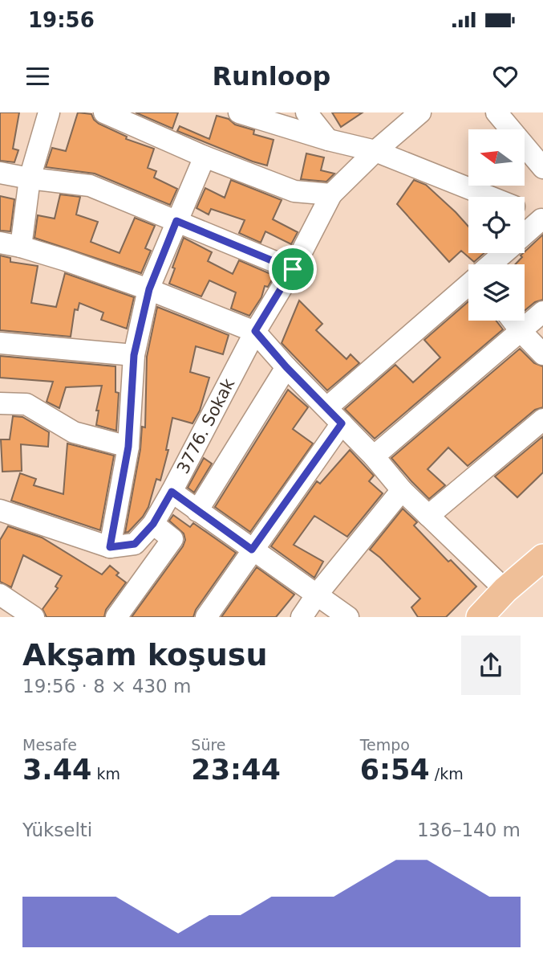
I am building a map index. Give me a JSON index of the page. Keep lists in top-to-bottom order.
{
  "streets": {
    "street": ["3776. Sokak"]
  },
  "north": "left",
  "page": {
    "status": "19:56",
    "header": "Runloop",
    "heading": ["Akşam koşusu", "19:56 · 8 × 430 m"],
    "stats": [
      ["Mesafe", "3.44 km"],
      ["Süre", "23:44"],
      ["Tempo", "6:54 /km"]
    ],
    "chart": ["Yükselti", "136–140 m"]
  }
}
